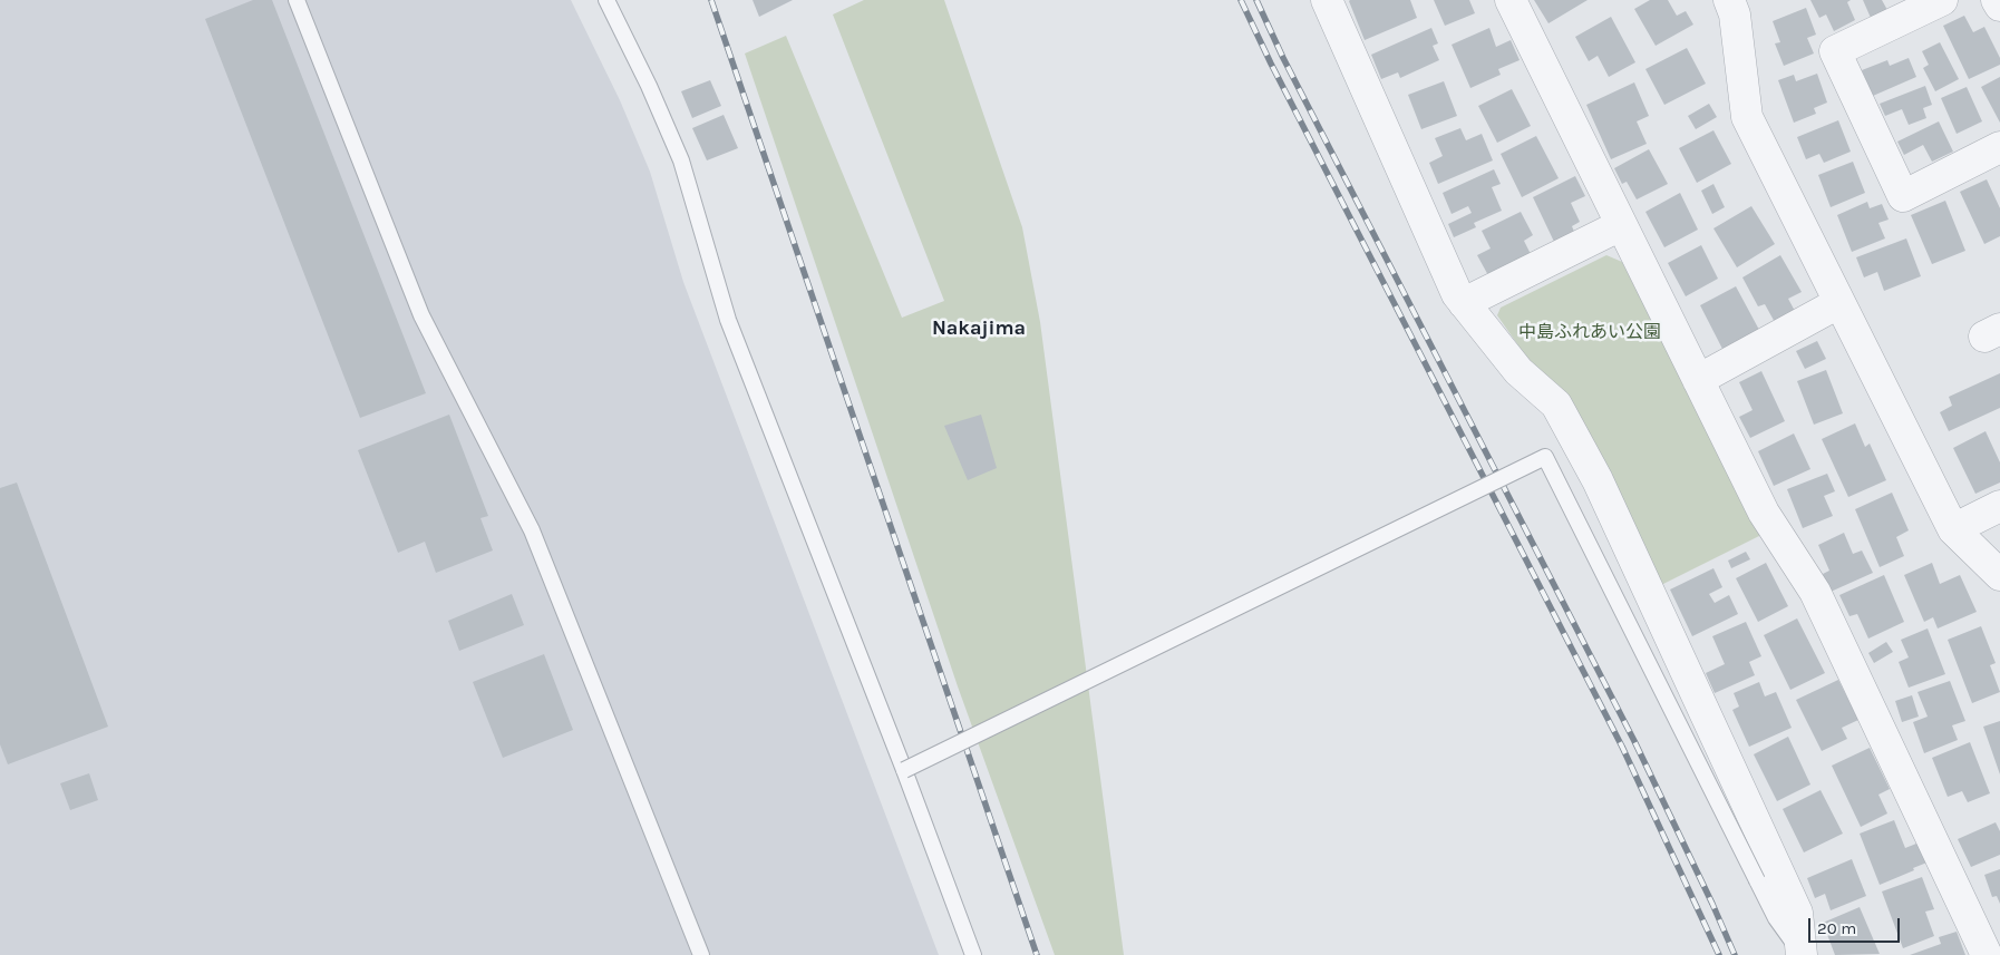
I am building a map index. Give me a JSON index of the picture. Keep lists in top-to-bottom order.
{
  "districts": ["Nakajima"],
  "parks": ["中島ふれあい公園"],
  "scale_bar": "20 m"
}
